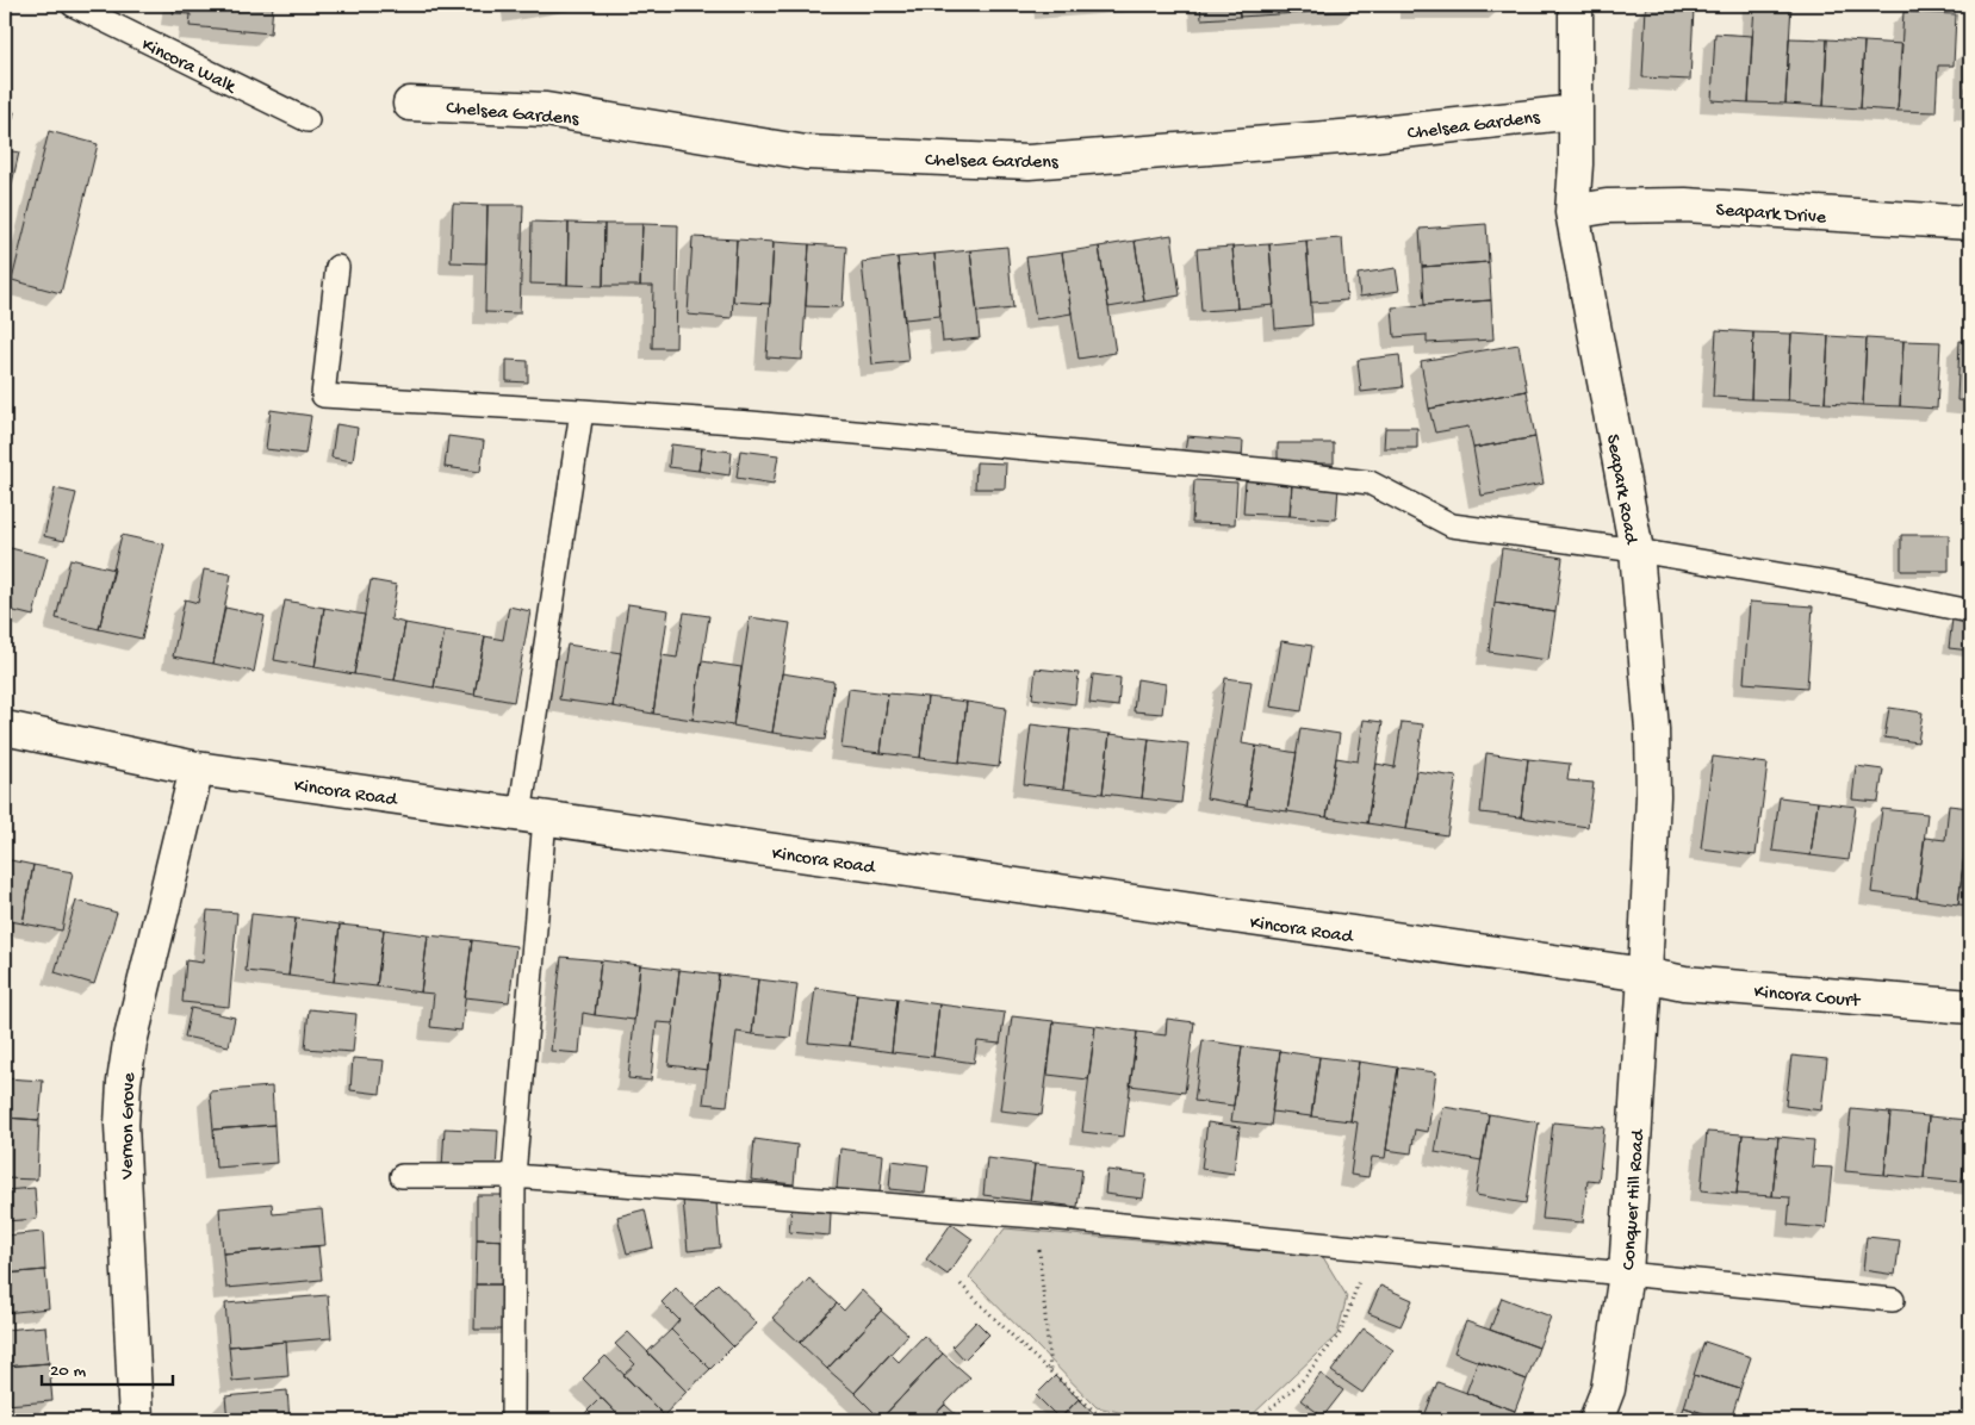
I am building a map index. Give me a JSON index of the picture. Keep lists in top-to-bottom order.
{
  "streets": {
    "street": [
      "Chelsea Gardens",
      "Seapark Drive",
      "Seapark Road",
      "Kincora Road",
      "Kincora Court",
      "Vernon Grove",
      "Conquer Hill Road"
    ],
    "lane": ["Kincora Walk"]
  },
  "crossings": [
    ["Chelsea Gardens", "Seapark Road"],
    ["Seapark Drive", "Seapark Road"],
    ["Seapark Road", "Kincora Road"],
    ["Seapark Road", "Kincora Court"],
    ["Seapark Road", "Conquer Hill Road"],
    ["Kincora Road", "Kincora Court"],
    ["Kincora Road", "Vernon Grove"],
    ["Kincora Road", "Conquer Hill Road"],
    ["Kincora Court", "Conquer Hill Road"]
  ],
  "scale_bar": "20 m"
}
